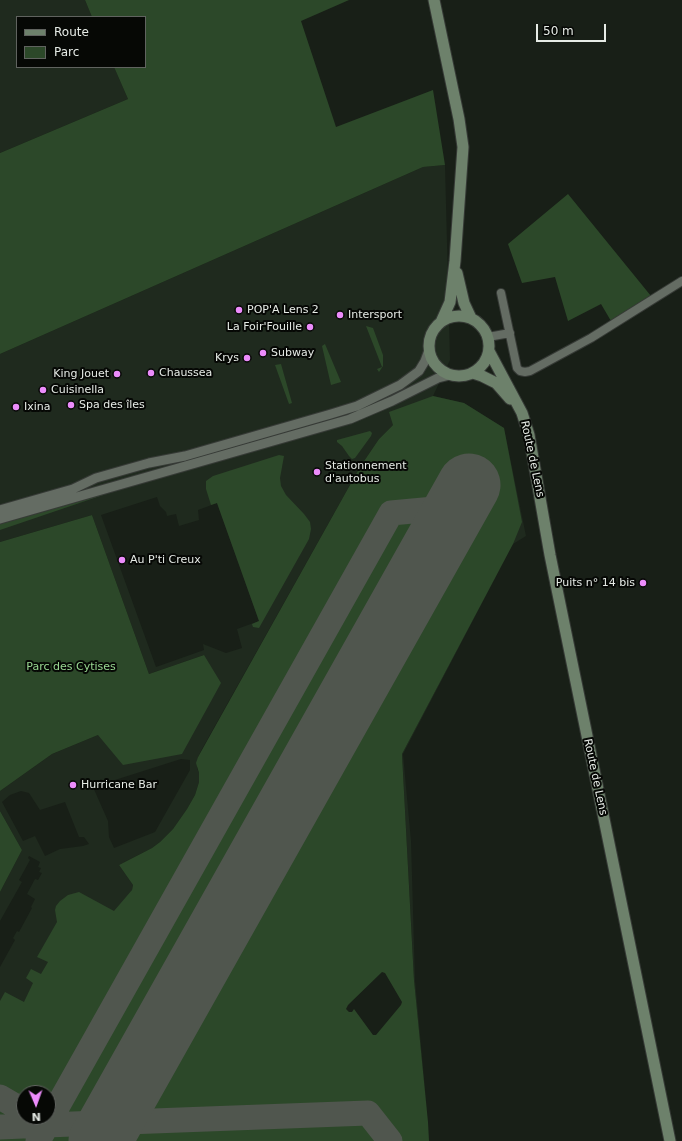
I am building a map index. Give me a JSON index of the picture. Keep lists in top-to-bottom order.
{
  "streets": {
    "main road": ["Route de Lens"]
  },
  "parks": ["Parc des Cytises"],
  "places": [
    "POP'A Lens 2",
    "Intersport",
    "La Foir'Fouille",
    "Subway",
    "Krys",
    "Chaussea",
    "King Jouet",
    "Cuisinella",
    "Spa des îles",
    "Ixina",
    "Stationnement d'autobus",
    "Au P'ti Creux",
    "Puits n° 14 bis",
    "Hurricane Bar"
  ],
  "legend": ["Route", "Parc"],
  "scale_bar": "50 m",
  "north": "bottom"
}
